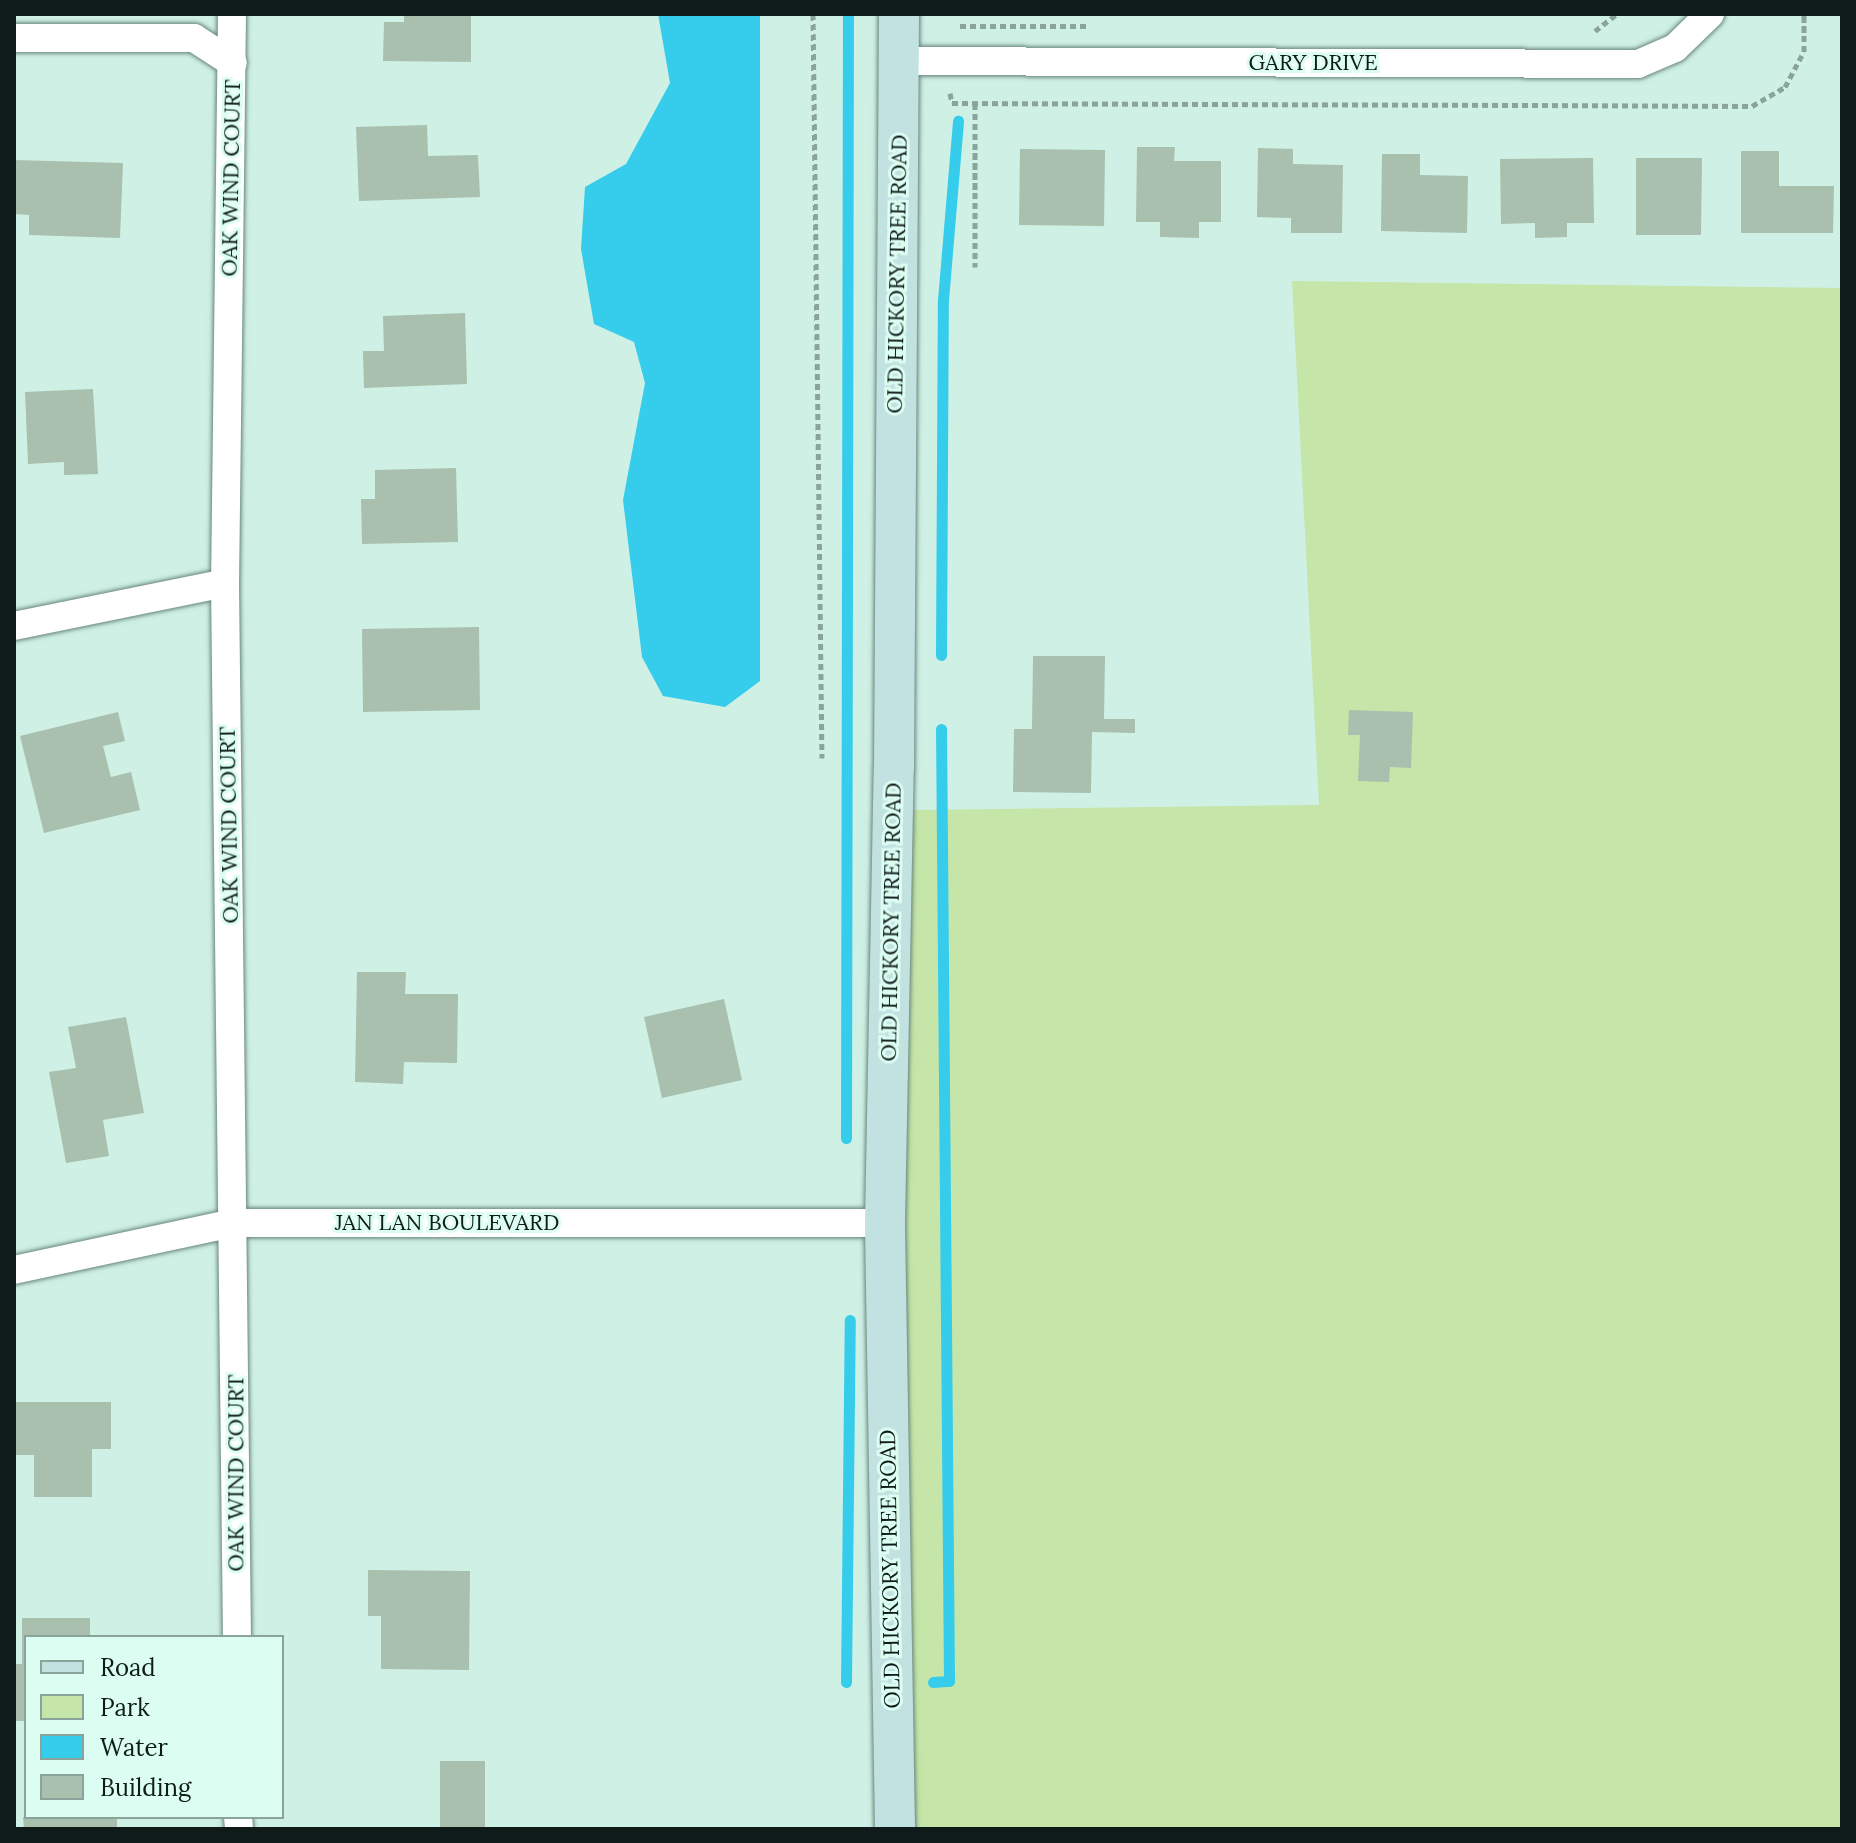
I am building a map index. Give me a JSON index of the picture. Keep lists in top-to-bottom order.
{
  "streets": {
    "street": [
      "GARY DRIVE",
      "OAK WIND COURT",
      "OLD HICKORY TREE ROAD",
      "JAN LAN BOULEVARD"
    ]
  },
  "crossings": [
    ["GARY DRIVE", "OLD HICKORY TREE ROAD"],
    ["OAK WIND COURT", "JAN LAN BOULEVARD"],
    ["OLD HICKORY TREE ROAD", "JAN LAN BOULEVARD"]
  ],
  "legend": [
    "Road",
    "Park",
    "Water",
    "Building"
  ]
}
